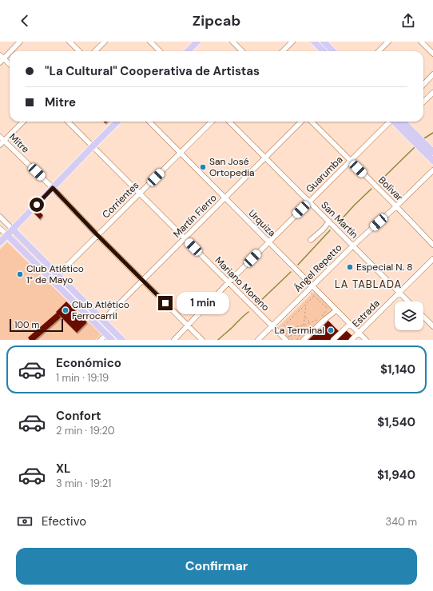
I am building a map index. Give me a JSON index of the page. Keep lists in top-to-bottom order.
{
  "streets": {
    "street": [
      "Mitre",
      "Guarumba",
      "Bolivar",
      "Corrientes",
      "Martín Fierro",
      "San Martín",
      "Urquiza",
      "Ángel Repetto",
      "Mariano Moreno",
      "Estrada"
    ]
  },
  "crossings": [
    ["Mitre", "Guarumba"],
    ["Mitre", "Corrientes"],
    ["Mitre", "Martín Fierro"],
    ["Guarumba", "Bolivar"],
    ["Guarumba", "San Martín"],
    ["Guarumba", "Urquiza"],
    ["Guarumba", "Mariano Moreno"],
    ["Bolivar", "Ángel Repetto"],
    ["Corrientes", "Urquiza"],
    ["Corrientes", "Mariano Moreno"],
    ["Martín Fierro", "San Martín"],
    ["Martín Fierro", "Urquiza"],
    ["Martín Fierro", "Mariano Moreno"],
    ["San Martín", "Ángel Repetto"],
    ["San Martín", "Estrada"],
    ["Urquiza", "Ángel Repetto"],
    ["Urquiza", "Estrada"],
    ["Ángel Repetto", "Mariano Moreno"]
  ],
  "districts": ["LA TABLADA"],
  "places": [
    "San José Ortopedia",
    "Especial N. 8",
    "Club Atlético 1° de Mayo",
    "Club Atlético Ferrocarril",
    "La Terminal"
  ],
  "scale_bar": "100 m",
  "page": {
    "header": "Zipcab",
    "banner": ["\"La Cultural\" Cooperativa de Artistas", "Mitre"],
    "bubble": "1 min",
    "scale": "100 m",
    "list": [
      {
        "name": "Económico",
        "note": "1 min · 19:19",
        "value": "$1,140"
      },
      {
        "name": "Confort",
        "note": "2 min · 19:20",
        "value": "$1,540"
      },
      {
        "name": "XL",
        "note": "3 min · 19:21",
        "value": "$1,940"
      }
    ],
    "pay": ["Efectivo", "340 m"],
    "buttons": "Confirmar"
  }
}
